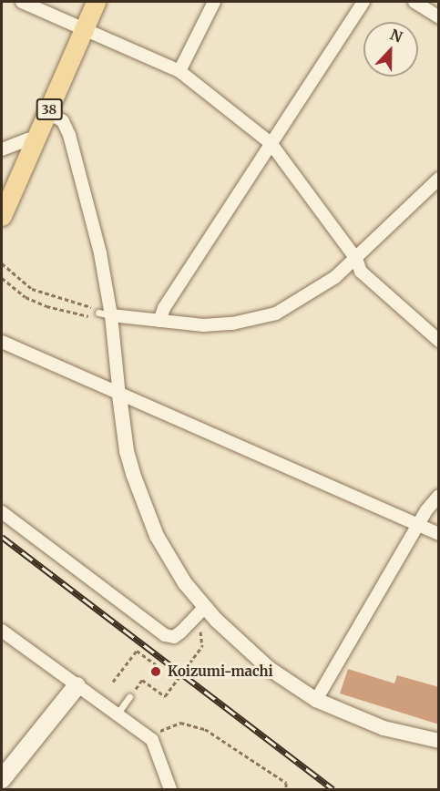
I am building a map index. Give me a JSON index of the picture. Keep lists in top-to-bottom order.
{
  "streets": {
    "main road": ["38"]
  },
  "places": ["Koizumi-machi"],
  "north": "top"
}
